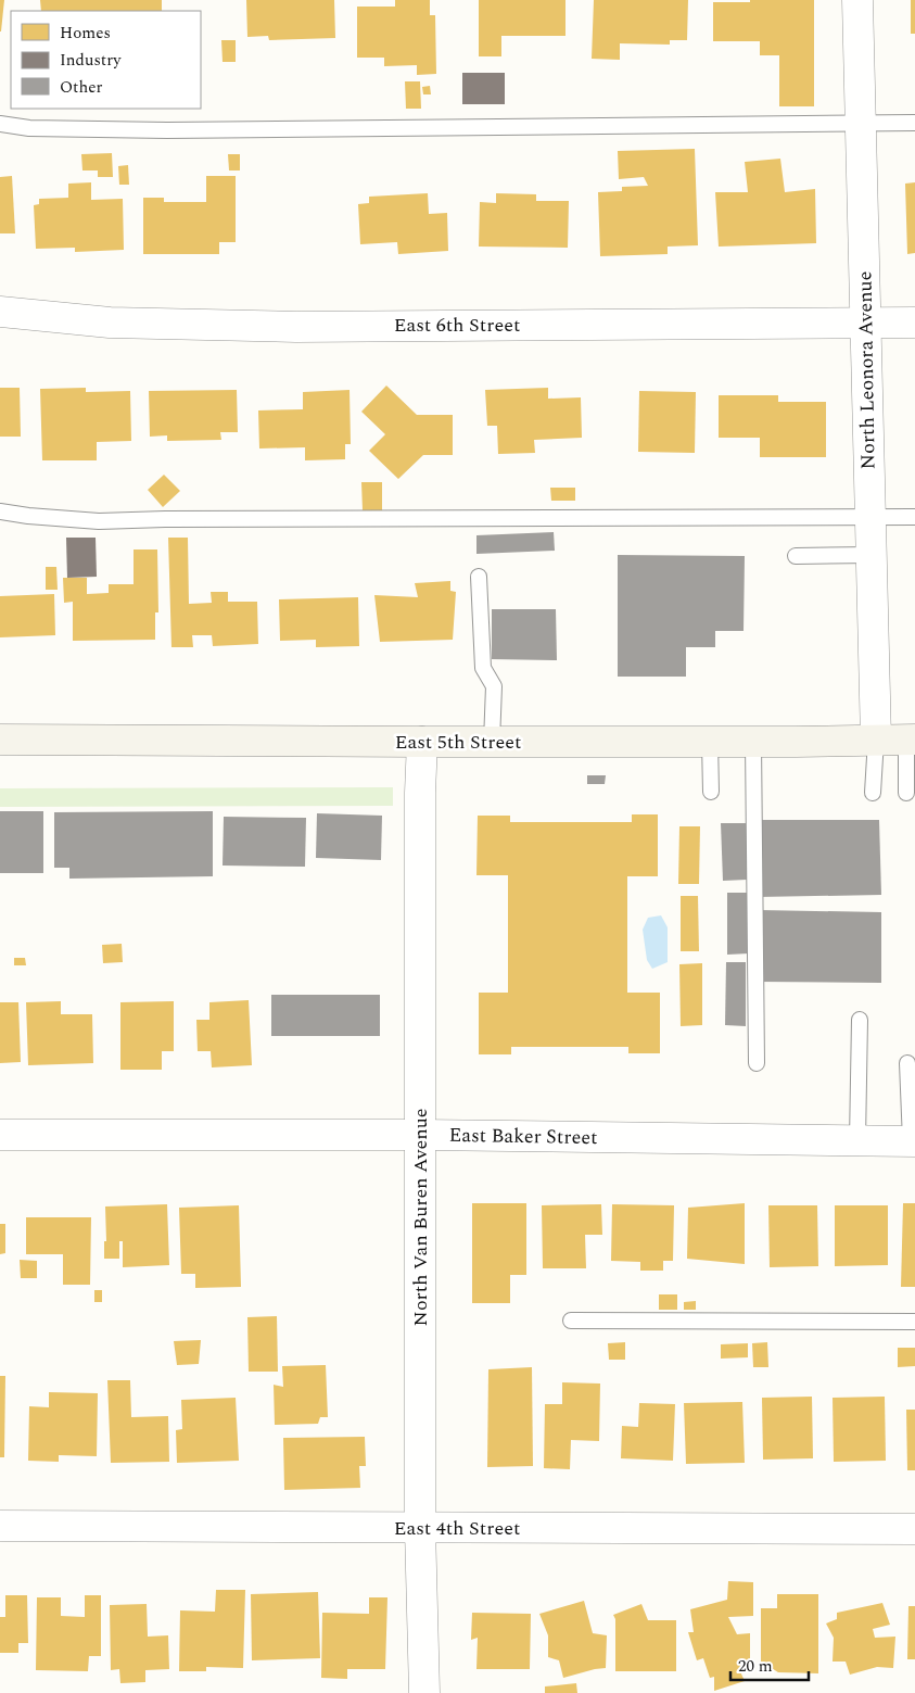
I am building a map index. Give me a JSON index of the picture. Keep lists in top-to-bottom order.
{
  "streets": {
    "street": [
      "East 6th Street",
      "North Leonora Avenue",
      "East 5th Street",
      "East Baker Street",
      "North Van Buren Avenue",
      "East 4th Street"
    ]
  },
  "crossings": [
    ["East 6th Street", "North Leonora Avenue"],
    ["North Leonora Avenue", "East 5th Street"],
    ["East 5th Street", "North Van Buren Avenue"],
    ["East Baker Street", "North Van Buren Avenue"],
    ["North Van Buren Avenue", "East 4th Street"]
  ],
  "legend": ["Homes", "Industry", "Other"],
  "scale_bar": "20 m"
}
